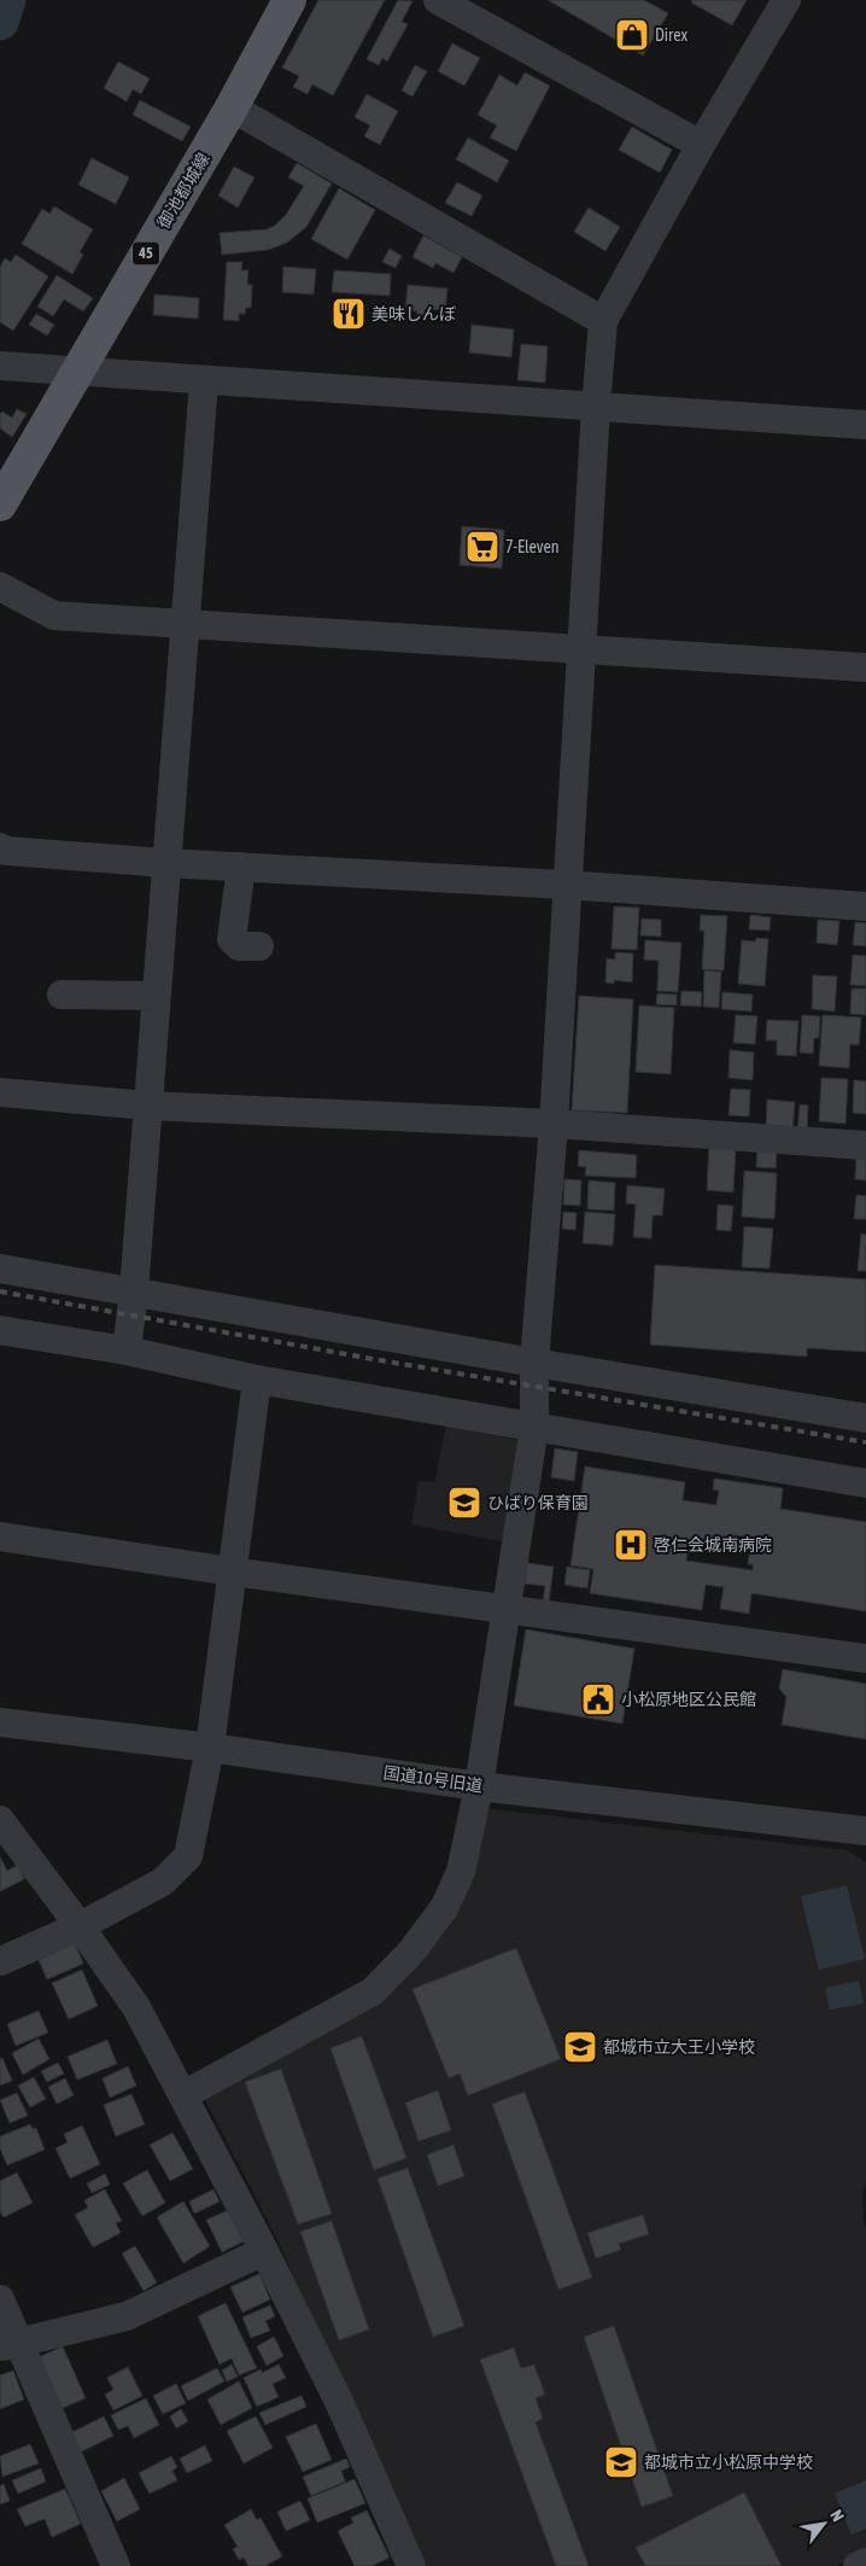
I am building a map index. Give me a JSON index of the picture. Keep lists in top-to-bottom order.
{
  "streets": {
    "main road": ["御池都城線", "45"],
    "street": ["国道10号旧道"]
  },
  "places": {
    "shop": ["Direx"],
    "restaurant": ["美味しんぼ"],
    "supermarket": ["7-Eleven"],
    "school or university": ["ひばり保育園", "都城市立大王小学校", "都城市立小松原中学校"],
    "hospital": ["啓仁会城南病院"],
    "public building": ["小松原地区公民館"]
  },
  "north": "top right"
}
